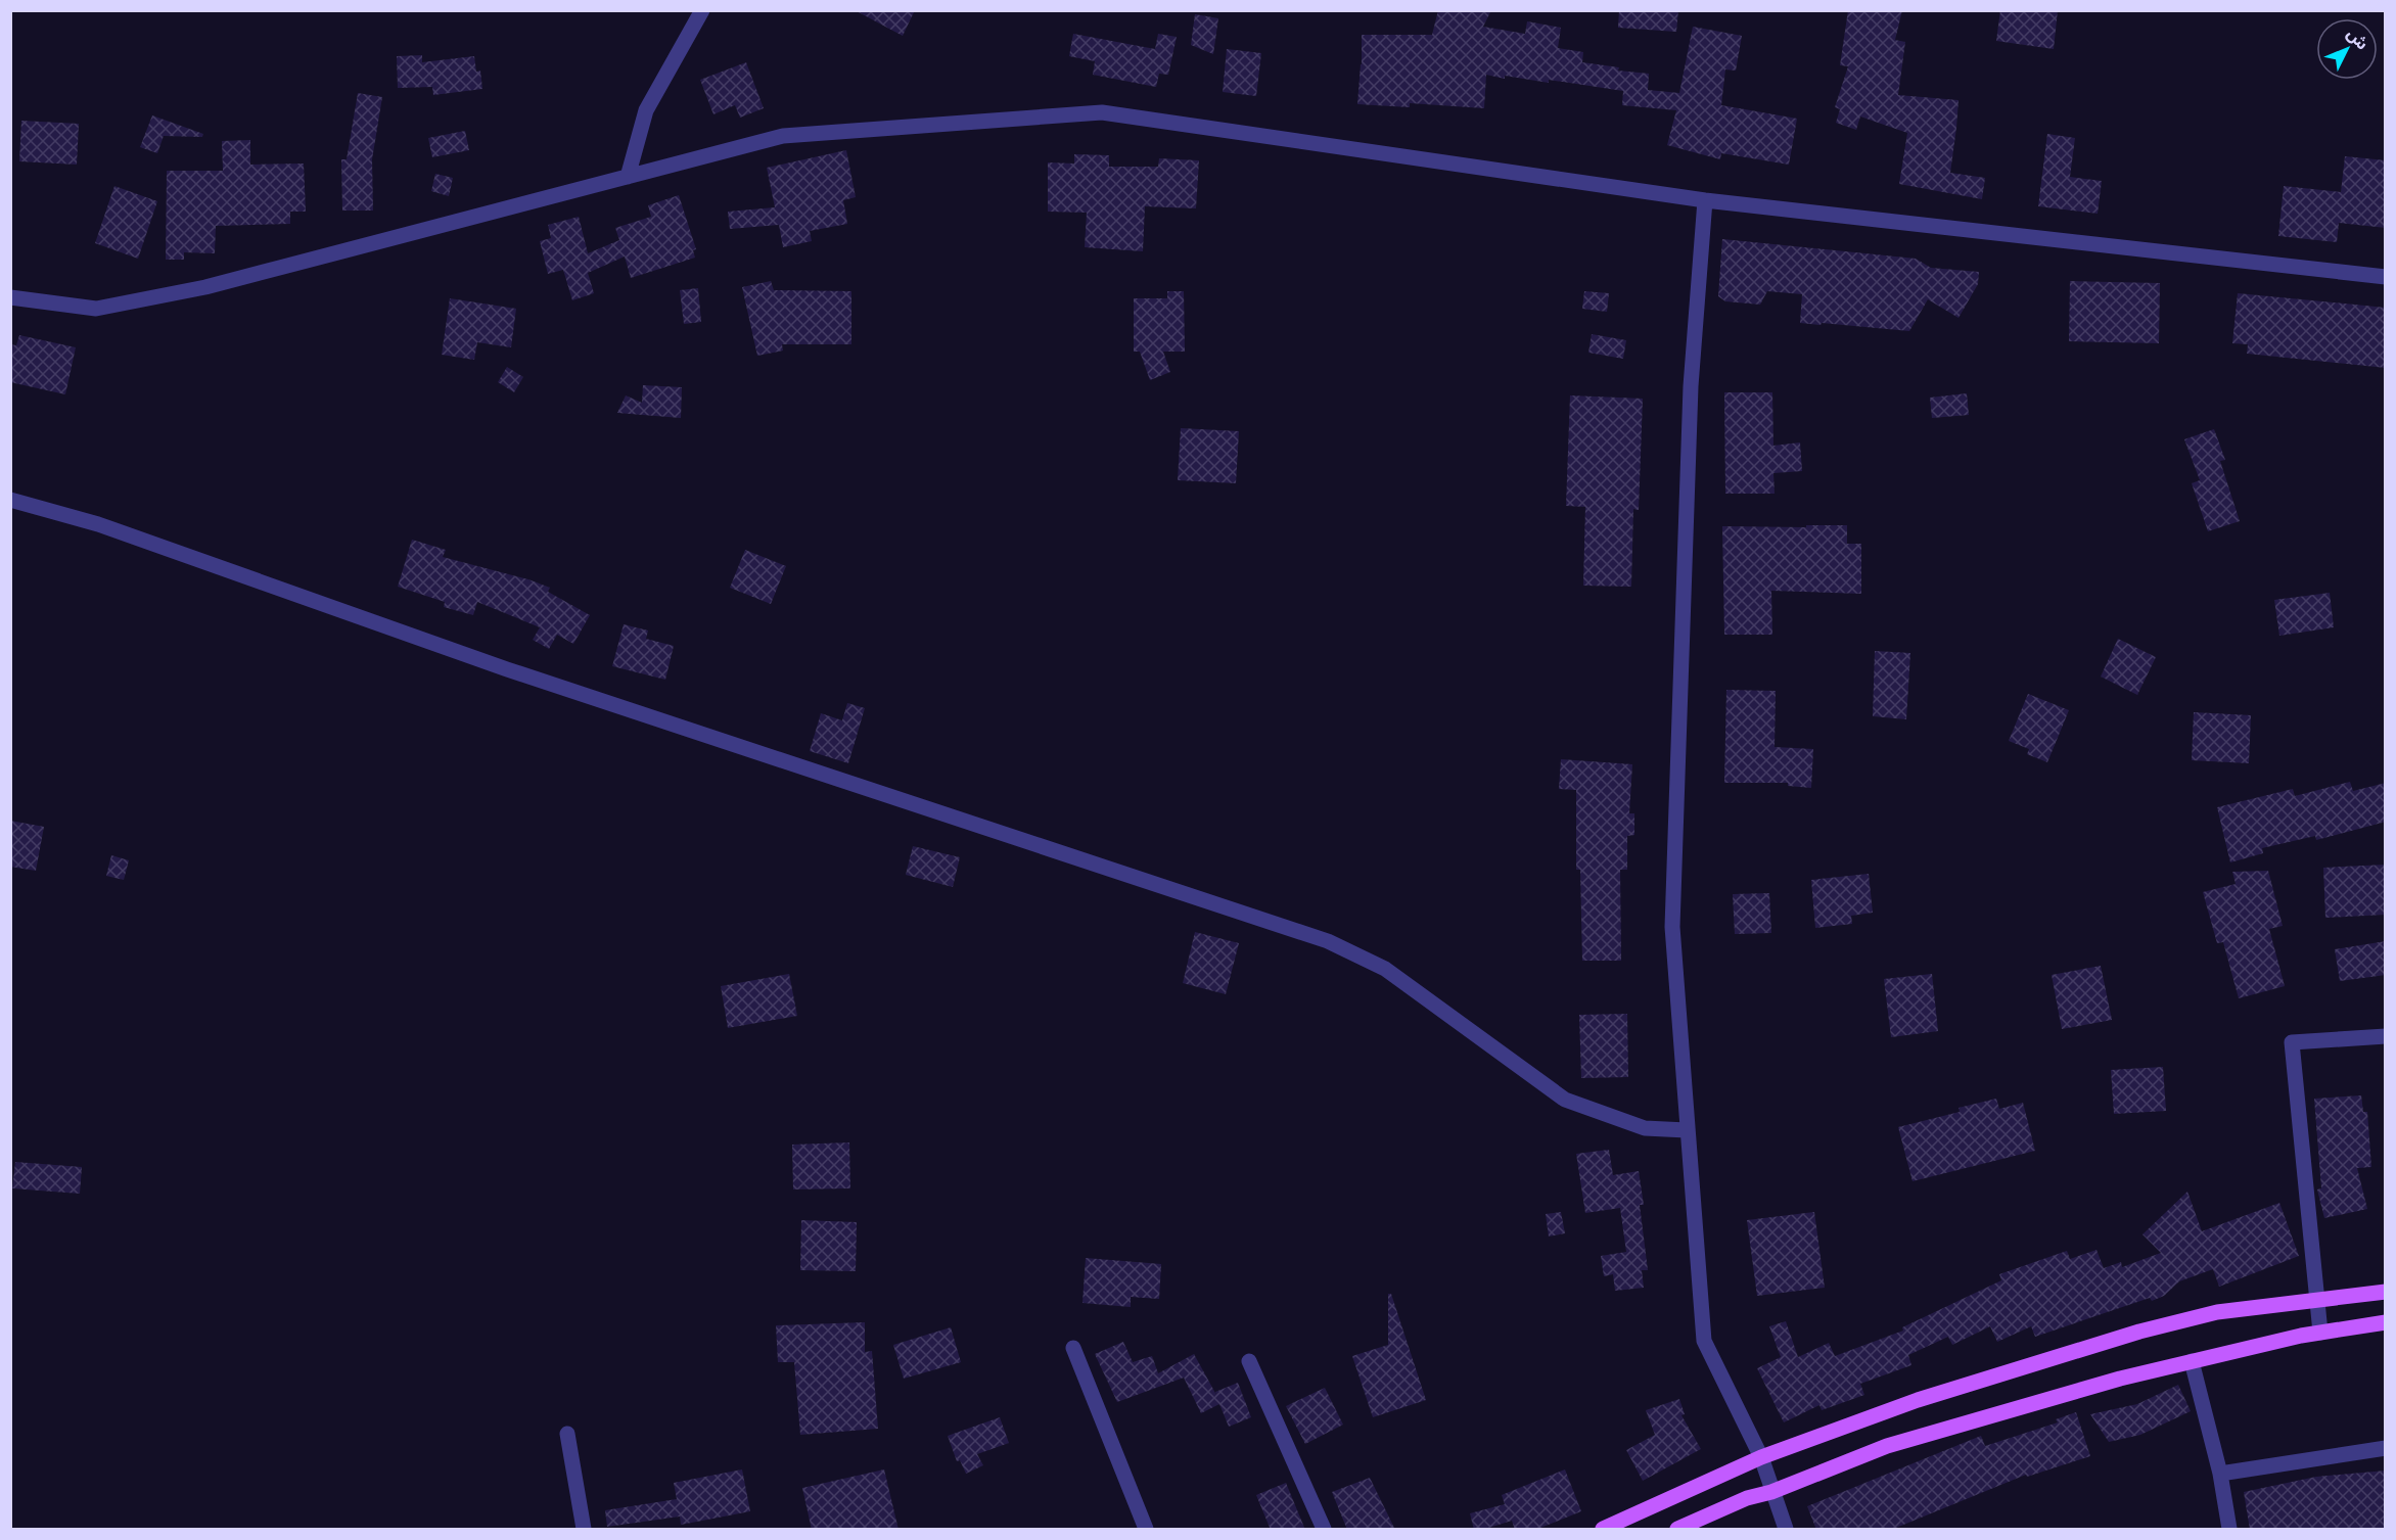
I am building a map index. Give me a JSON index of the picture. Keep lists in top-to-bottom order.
{
  "north": "top right"
}
